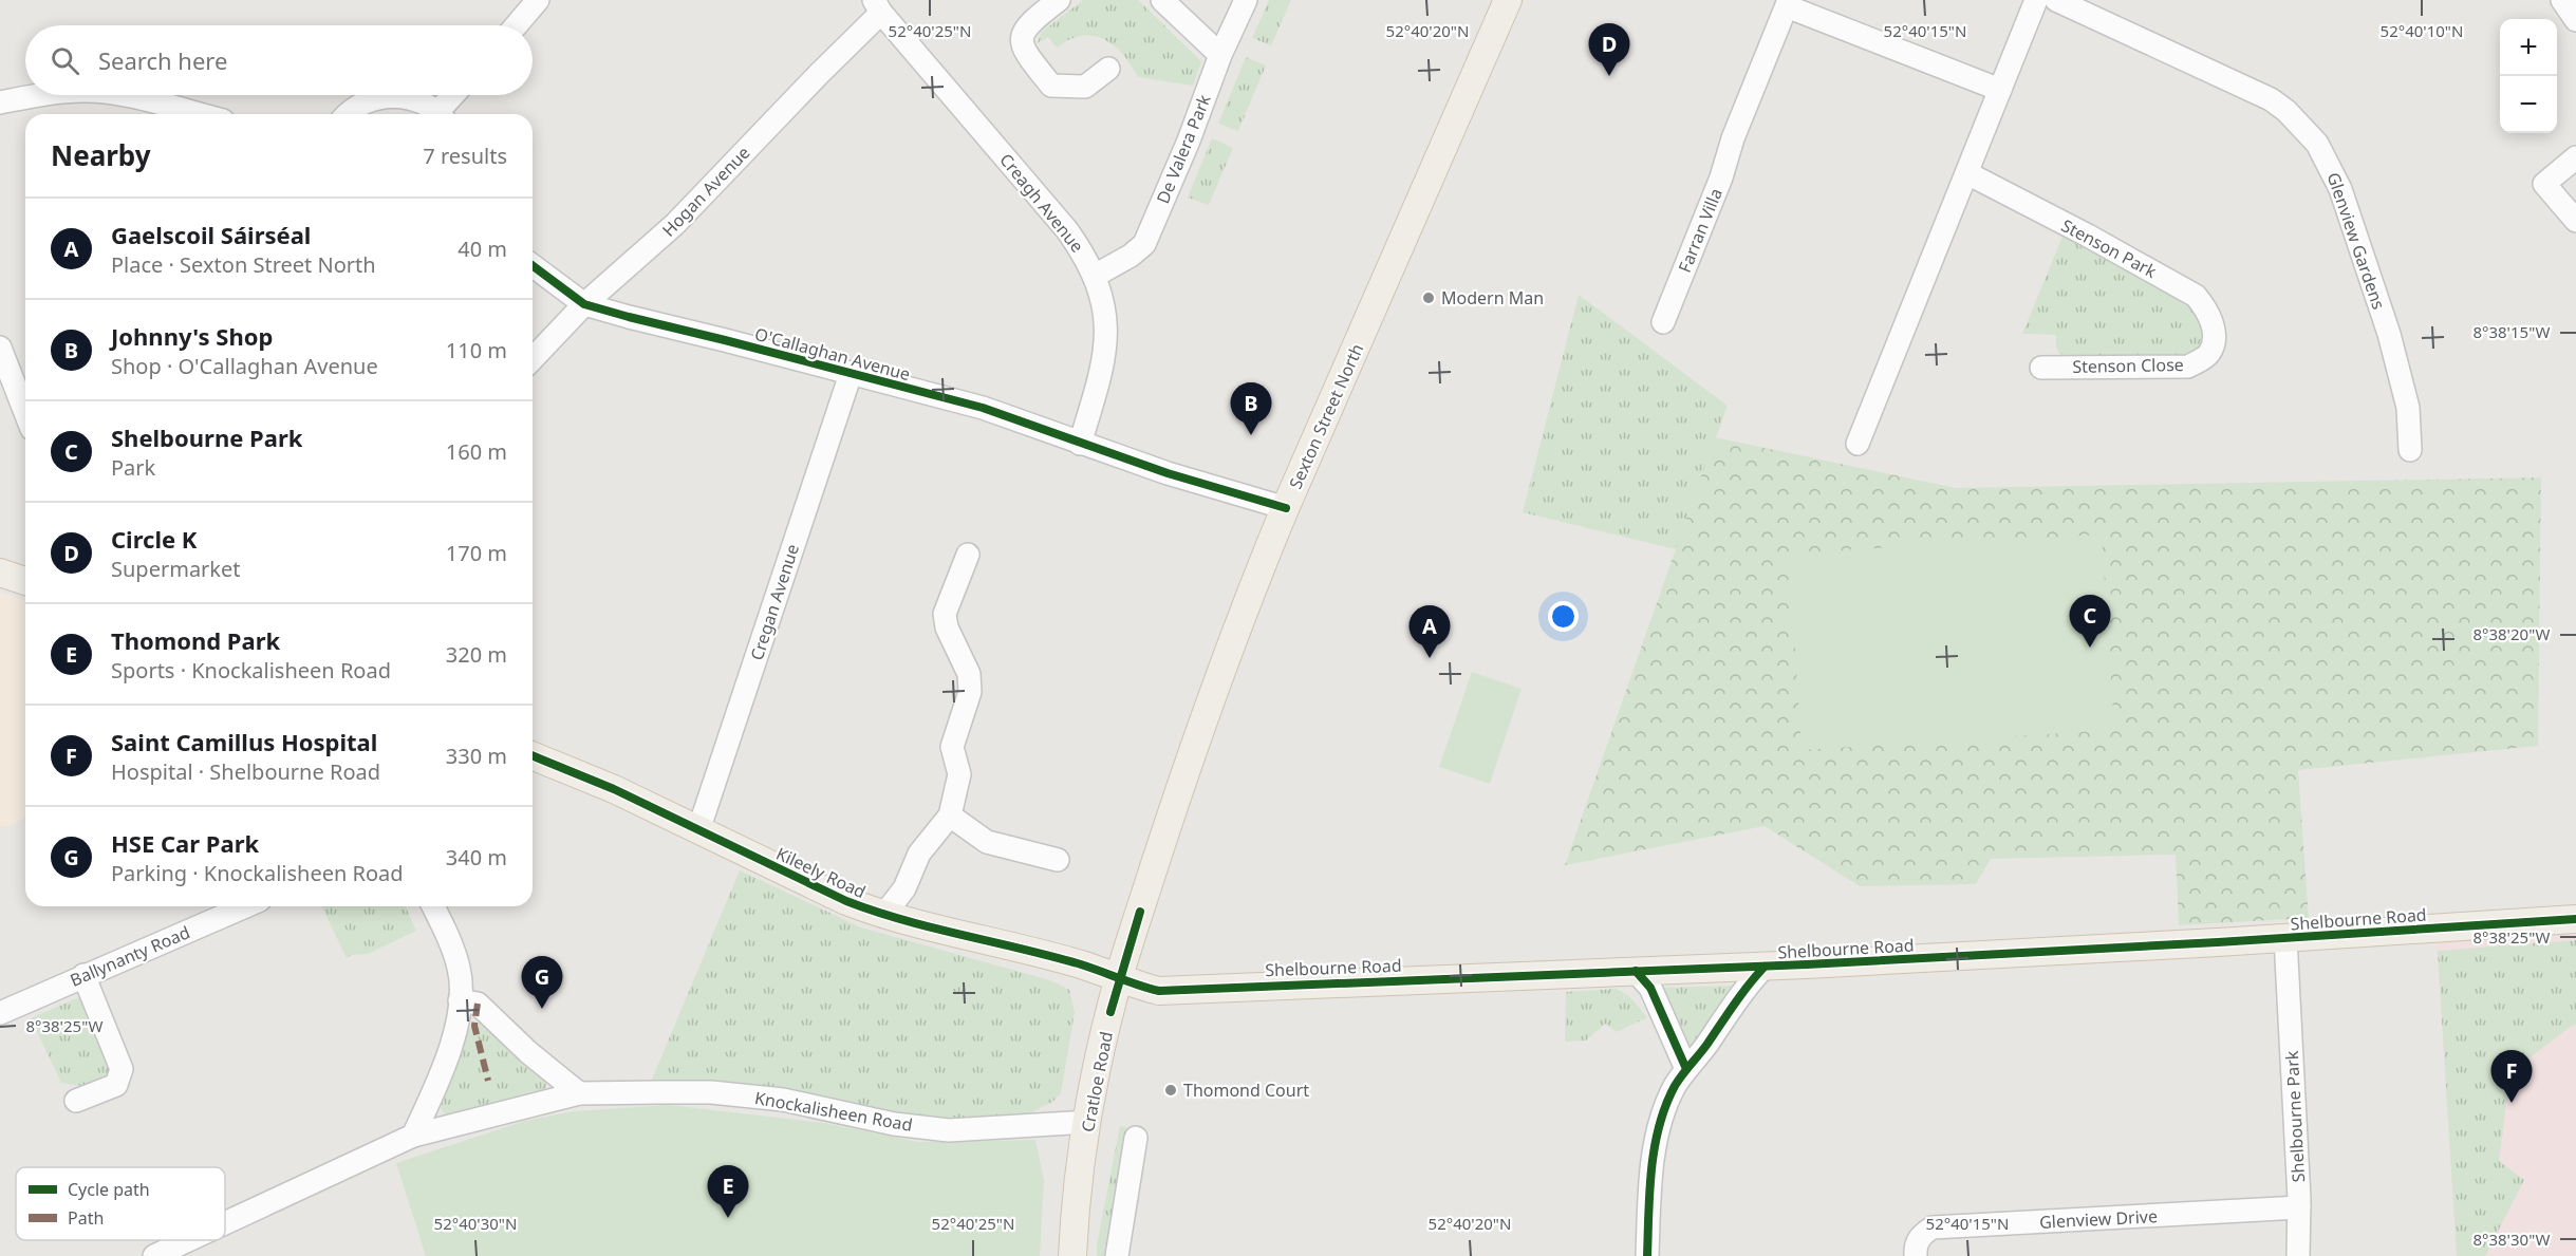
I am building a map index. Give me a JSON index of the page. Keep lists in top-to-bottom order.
{
  "streets": {
    "main road": [
      "Sexton Street North",
      "Kileely Road",
      "Shelbourne Road",
      "Cratloe Road"
    ],
    "street": [
      "De Valera Park",
      "Hogan Avenue",
      "Creagh Avenue",
      "Farran Villa",
      "Glenview Gardens",
      "Stenson Park",
      "O'Callaghan Avenue",
      "Stenson Close",
      "Cregan Avenue",
      "Ballynanty Road",
      "Knockalisheen Road",
      "Shelbourne Park",
      "Glenview Drive"
    ]
  },
  "crossings": [
    ["De Valera Park", "Creagh Avenue"],
    ["Hogan Avenue", "Creagh Avenue"],
    ["Hogan Avenue", "O'Callaghan Avenue"],
    ["Creagh Avenue", "O'Callaghan Avenue"],
    ["Stenson Park", "Stenson Close"],
    ["O'Callaghan Avenue", "Sexton Street North"],
    ["O'Callaghan Avenue", "Cregan Avenue"],
    ["Sexton Street North", "Cratloe Road"],
    ["Cregan Avenue", "Kileely Road"],
    ["Kileely Road", "Shelbourne Road"],
    ["Kileely Road", "Cratloe Road"],
    ["Shelbourne Road", "Cratloe Road"],
    ["Shelbourne Road", "Shelbourne Park"],
    ["Cratloe Road", "Knockalisheen Road"],
    ["Shelbourne Park", "Glenview Drive"]
  ],
  "places": ["Modern Man", "Thomond Court"],
  "legend": ["Cycle path", "Path"],
  "page": {
    "map_buttons": ["+", "−"],
    "pins": [
      "D",
      "B",
      "C",
      "A",
      "G",
      "F",
      "E"
    ],
    "search": "Search here",
    "heading": ["Nearby", "7 results"],
    "list": [
      {
        "mark": "A",
        "name": "Gaelscoil Sáirséal",
        "note": "Place · Sexton Street North",
        "value": "40 m"
      },
      {
        "mark": "B",
        "name": "Johnny's Shop",
        "note": "Shop · O'Callaghan Avenue",
        "value": "110 m"
      },
      {
        "mark": "C",
        "name": "Shelbourne Park",
        "note": "Park",
        "value": "160 m"
      },
      {
        "mark": "D",
        "name": "Circle K",
        "note": "Supermarket",
        "value": "170 m"
      },
      {
        "mark": "E",
        "name": "Thomond Park",
        "note": "Sports · Knockalisheen Road",
        "value": "320 m"
      },
      {
        "mark": "F",
        "name": "Saint Camillus Hospital",
        "note": "Hospital · Shelbourne Road",
        "value": "330 m"
      },
      {
        "mark": "G",
        "name": "HSE Car Park",
        "note": "Parking · Knockalisheen Road",
        "value": "340 m"
      }
    ]
  },
  "coordinates": [
    "52°40'25\"N",
    "52°40'20\"N",
    "52°40'15\"N",
    "52°40'10\"N",
    "8°38'15\"W",
    "8°38'20\"W",
    "8°38'25\"W",
    "52°40'30\"N",
    "8°38'30\"W"
  ]
}
